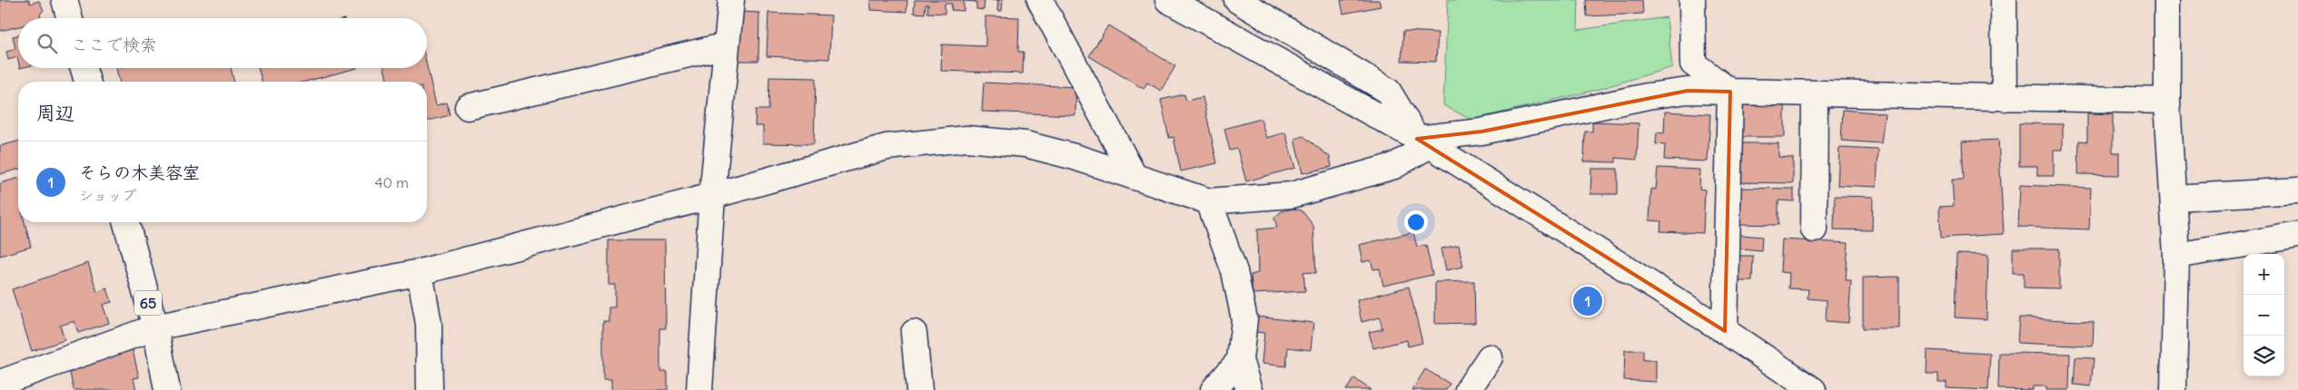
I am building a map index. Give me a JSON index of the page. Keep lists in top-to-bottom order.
{
  "streets": {
    "street": ["65"]
  },
  "page": {
    "search": "ここで検索",
    "heading": "周辺",
    "list": [
      {
        "mark": "1",
        "name": "そらの木美容室",
        "note": "ショップ",
        "value": "40 m"
      }
    ],
    "map_buttons": ["+", "−"],
    "pins": "1"
  }
}
